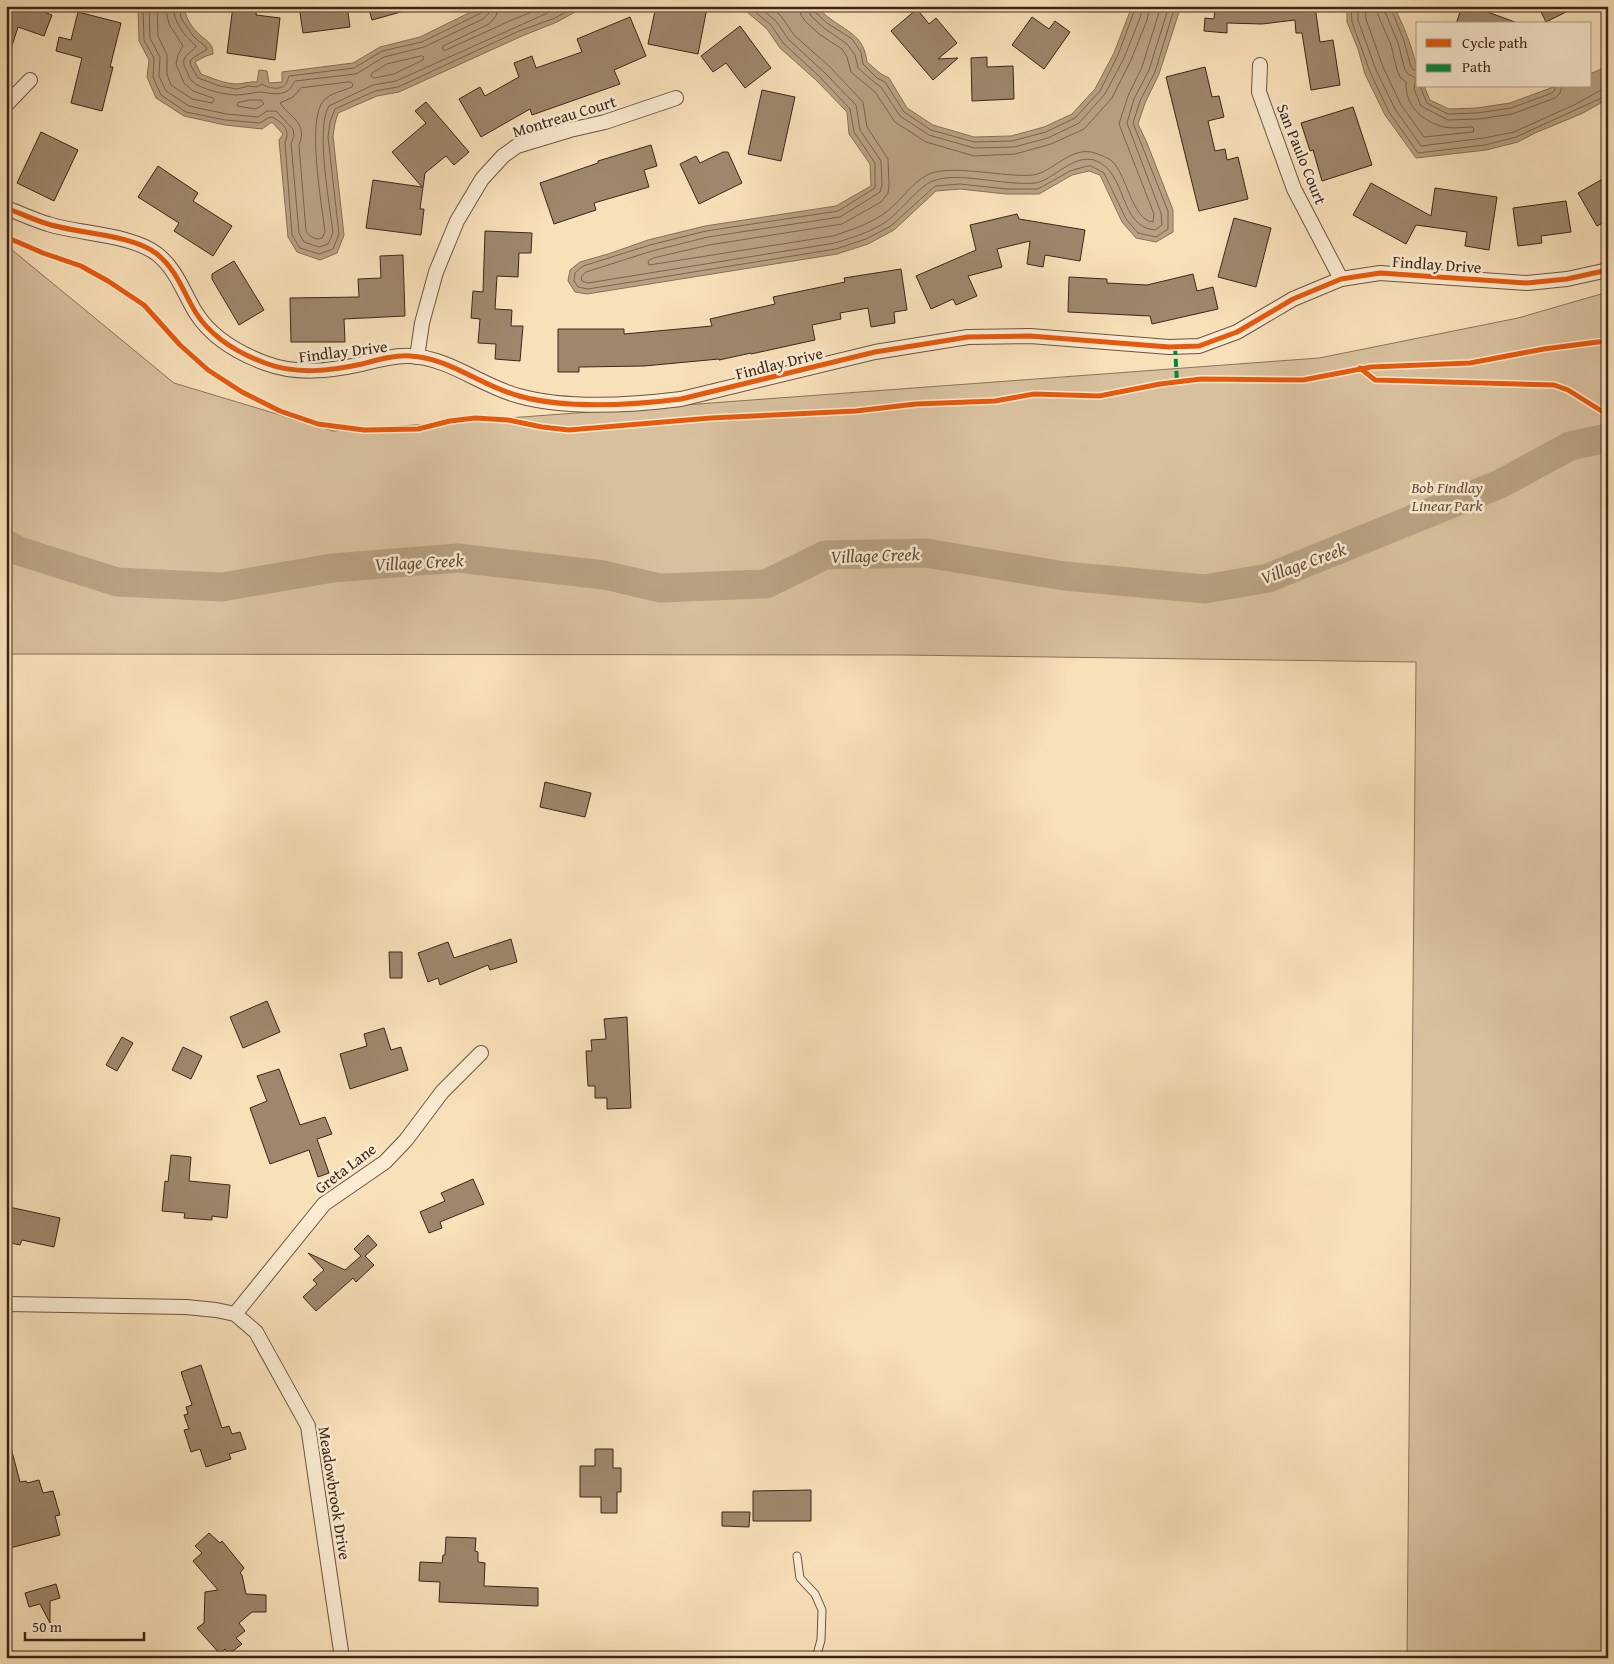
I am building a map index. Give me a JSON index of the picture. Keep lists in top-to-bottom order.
{
  "streets": {
    "street": [
      "Montreau Court",
      "San Paulo Court",
      "Findlay Drive",
      "Greta Lane",
      "Meadowbrook Drive"
    ]
  },
  "crossings": [
    ["Montreau Court", "Findlay Drive"],
    ["San Paulo Court", "Findlay Drive"],
    ["Greta Lane", "Meadowbrook Drive"]
  ],
  "water": ["Village Creek"],
  "parks": ["Bob Findlay Linear Park"],
  "legend": ["Cycle path", "Path"],
  "scale_bar": "50 m"
}
